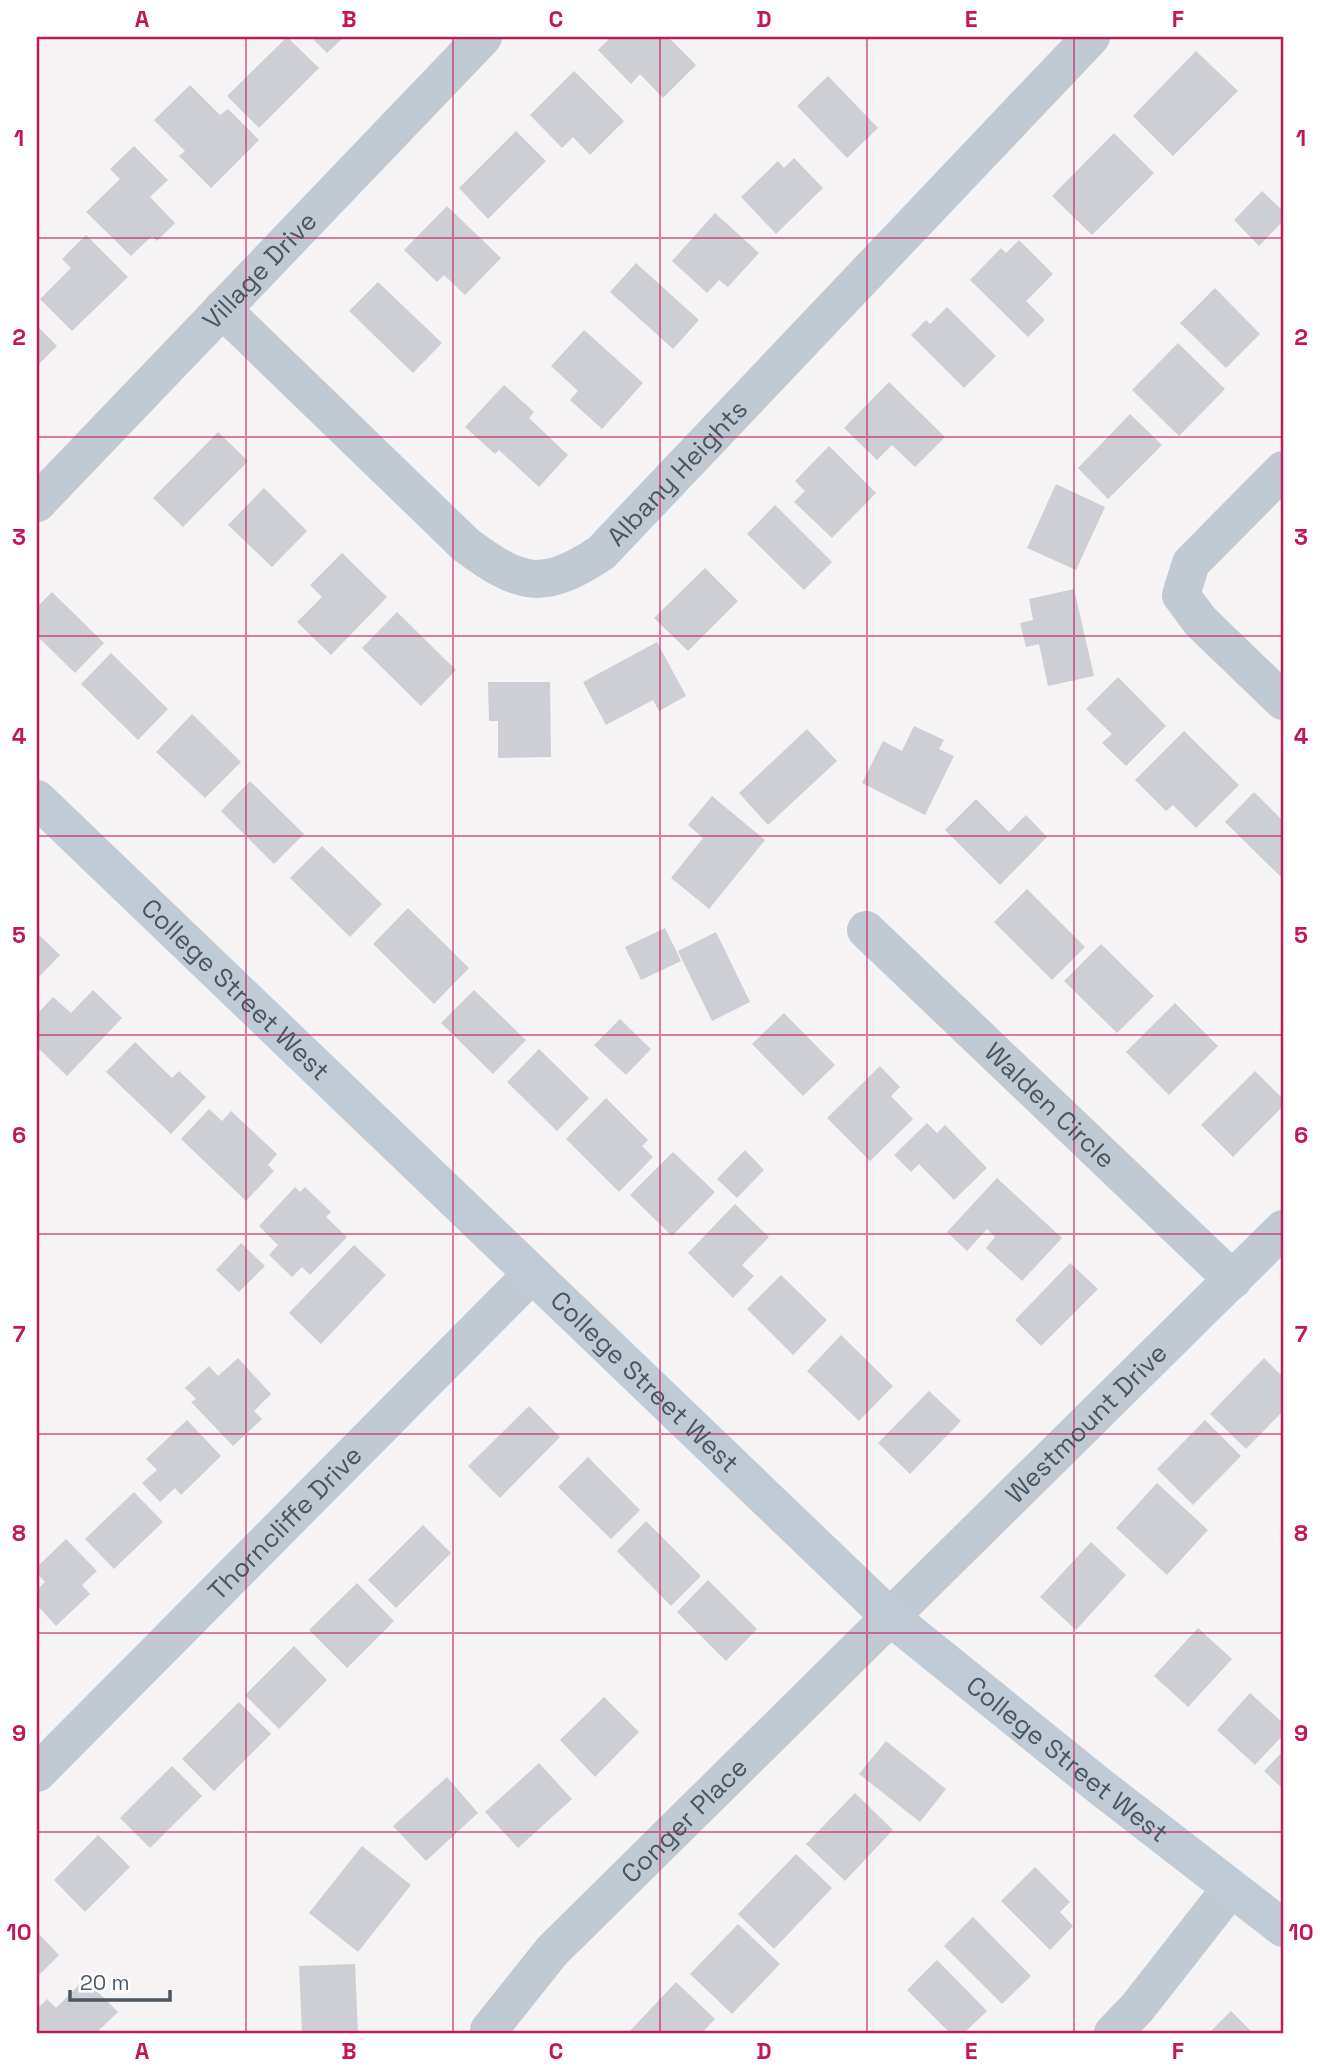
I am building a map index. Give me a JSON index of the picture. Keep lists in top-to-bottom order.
{
  "streets": {
    "street": [
      "Village Drive",
      "Albany Heights",
      "College Street West",
      "Walden Circle",
      "Westmount Drive",
      "Thorncliffe Drive",
      "Conger Place"
    ]
  },
  "crossings": [
    ["Village Drive", "Albany Heights"],
    ["College Street West", "Westmount Drive"],
    ["College Street West", "Thorncliffe Drive"],
    ["College Street West", "Conger Place"],
    ["Walden Circle", "Westmount Drive"],
    ["Westmount Drive", "Conger Place"]
  ],
  "scale_bar": "20 m",
  "grid": {
    "columns": [
      "A",
      "B",
      "C",
      "D",
      "E",
      "F"
    ],
    "rows": [
      "1",
      "2",
      "3",
      "4",
      "5",
      "6",
      "7",
      "8",
      "9",
      "10"
    ]
  }
}
